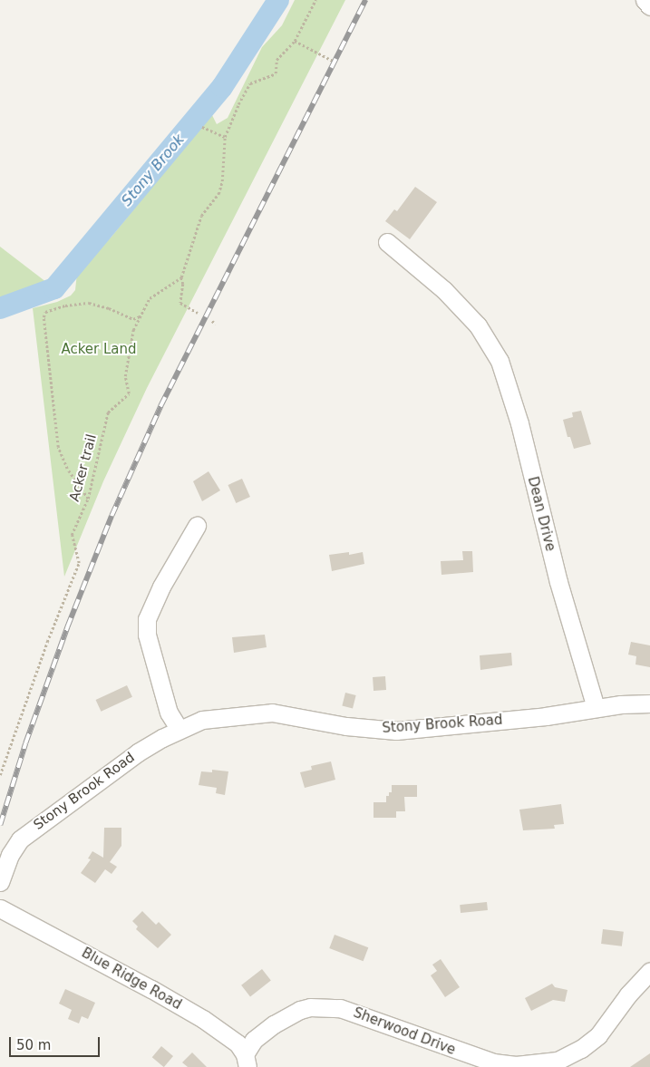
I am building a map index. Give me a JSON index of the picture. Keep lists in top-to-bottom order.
{
  "streets": {
    "street": [
      "Dean Drive",
      "Stony Brook Road",
      "Blue Ridge Road",
      "Sherwood Drive"
    ],
    "path": ["Acker trail"]
  },
  "crossings": [
    ["Dean Drive", "Stony Brook Road"],
    ["Blue Ridge Road", "Sherwood Drive"]
  ],
  "water": ["Stony Brook"],
  "parks": ["Acker Land"],
  "scale_bar": "50 m"
}
